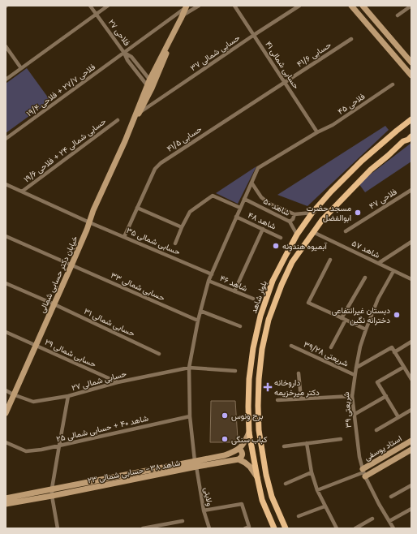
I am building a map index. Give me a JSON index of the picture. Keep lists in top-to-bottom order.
{
  "streets": {
    "main road": ["بلوار شاهد"],
    "street": [
      "فلاحی ۲۷",
      "حسابی شمالی ۳۷",
      "حسابی ۴۱/۶",
      "حسابی شمالی ۴۱",
      "فلاحی ۲۷/۷ + فلاحی ۱۹/۴",
      "فلاحی ۴۵",
      "حسابی ۴۱/۵",
      "حسابی شمالی ۲۴ + فلاحی ۱۹/۶",
      "فلاحی ۴۷",
      "شاهد ۵۰",
      "شاهد ۴۸",
      "حسابی شمالی ۳۵",
      "شاهد ۵۷",
      "خیابان دکتر حسابی شمالی",
      "شاهد ۴۶",
      "حسابی شمالی ۳۳",
      "حسابی شمالی ۳۱",
      "حسابی شمالی ۲۹",
      "شریعتی ۳۹/۲۸",
      "حسابی شمالی ۲۷",
      "شریعتی ۳۹",
      "شاهد ۴۰ + حسابی شمالی ۲۵",
      "استاد یوسفی",
      "شاهد ۳۸- حسابی شمالی ۲۳",
      "ولایتی"
    ]
  },
  "crossings": [
    ["فلاحی ۲۷", "فلاحی ۲۷/۷ + فلاحی ۱۹/۴"],
    ["فلاحی ۲۷", "خیابان دکتر حسابی شمالی"],
    ["حسابی شمالی ۳۷", "حسابی شمالی ۴۱"],
    ["حسابی شمالی ۳۷", "خیابان دکتر حسابی شمالی"],
    ["حسابی ۴۱/۶", "حسابی شمالی ۴۱"],
    ["حسابی ۴۱/۶", "حسابی ۴۱/۵"],
    ["حسابی شمالی ۴۱", "فلاحی ۴۵"],
    ["حسابی شمالی ۴۱", "حسابی ۴۱/۵"],
    ["فلاحی ۲۷/۷ + فلاحی ۱۹/۴", "خیابان دکتر حسابی شمالی"],
    ["فلاحی ۴۵", "ولایتی"],
    ["حسابی ۴۱/۵", "حسابی شمالی ۳۵"],
    ["حسابی شمالی ۲۴ + فلاحی ۱۹/۶", "حسابی شمالی ۳۵"],
    ["شاهد ۵۰", "بلوار شاهد"],
    ["شاهد ۵۰", "ولایتی"],
    ["شاهد ۴۸", "ولایتی"],
    ["حسابی شمالی ۳۵", "خیابان دکتر حسابی شمالی"],
    ["حسابی شمالی ۳۵", "ولایتی"],
    ["شاهد ۵۷", "بلوار شاهد"],
    ["شاهد ۵۷", "شریعتی ۳۹"],
    ["خیابان دکتر حسابی شمالی", "حسابی شمالی ۳۳"],
    ["خیابان دکتر حسابی شمالی", "حسابی شمالی ۳۱"],
    ["خیابان دکتر حسابی شمالی", "حسابی شمالی ۲۹"],
    ["خیابان دکتر حسابی شمالی", "حسابی شمالی ۲۷"],
    ["شاهد ۴۶", "ولایتی"],
    ["حسابی شمالی ۳۳", "ولایتی"],
    ["حسابی شمالی ۲۹", "حسابی شمالی ۲۷"],
    ["شریعتی ۳۹/۲۸", "شریعتی ۳۹"],
    ["حسابی شمالی ۲۷", "ولایتی"],
    ["شریعتی ۳۹", "استاد یوسفی"],
    ["شاهد ۴۰ + حسابی شمالی ۲۵", "ولایتی"],
    ["شاهد ۳۸- حسابی شمالی ۲۳", "ولایتی"]
  ],
  "places": {
    "other": [
      "مسجد حضرت ابوالفضل",
      "آبمیوه هندونه",
      "دبستان غیرانتفاعی دخترانه نگین",
      "برج ونوس",
      "کباب سنگی"
    ],
    "health": ["داروخانه دکتر میرخزیمه"]
  }
}
